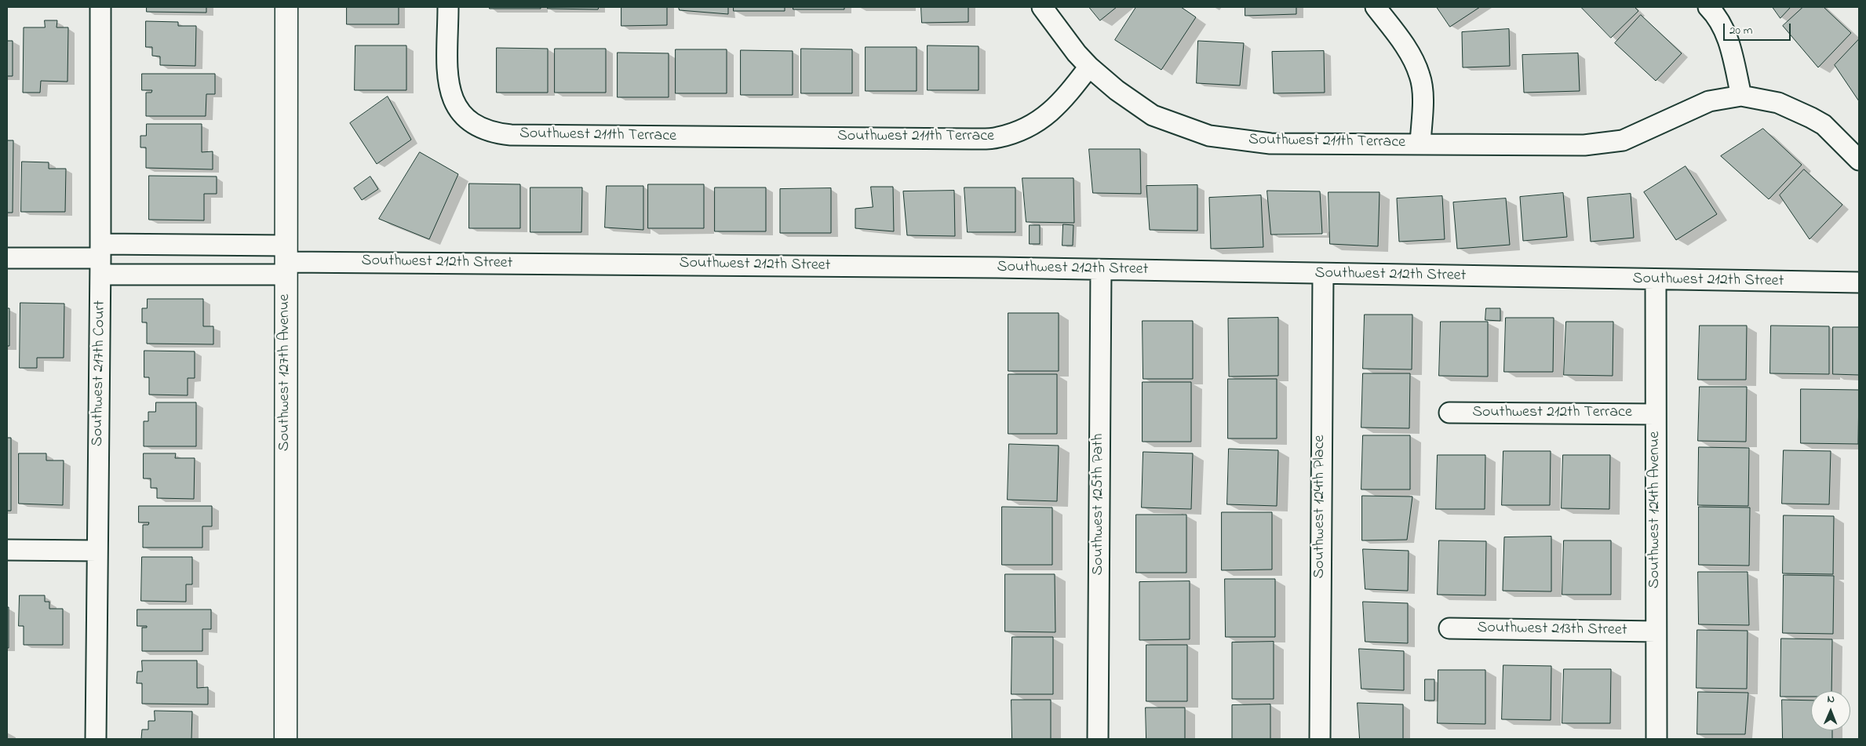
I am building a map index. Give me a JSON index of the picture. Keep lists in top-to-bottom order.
{
  "streets": {
    "street": [
      "Southwest 211th Terrace",
      "Southwest 212th Street",
      "Southwest 127th Avenue",
      "Southwest 217th Court",
      "Southwest 212th Terrace",
      "Southwest 125th Path",
      "Southwest 124th Place",
      "Southwest 124th Avenue",
      "Southwest 213th Street"
    ]
  },
  "crossings": [
    ["Southwest 212th Street", "Southwest 127th Avenue"],
    ["Southwest 212th Street", "Southwest 217th Court"],
    ["Southwest 212th Street", "Southwest 125th Path"],
    ["Southwest 212th Street", "Southwest 124th Place"],
    ["Southwest 212th Street", "Southwest 124th Avenue"],
    ["Southwest 212th Terrace", "Southwest 124th Avenue"],
    ["Southwest 124th Avenue", "Southwest 213th Street"]
  ],
  "scale_bar": "20 m",
  "north": "top"
}
